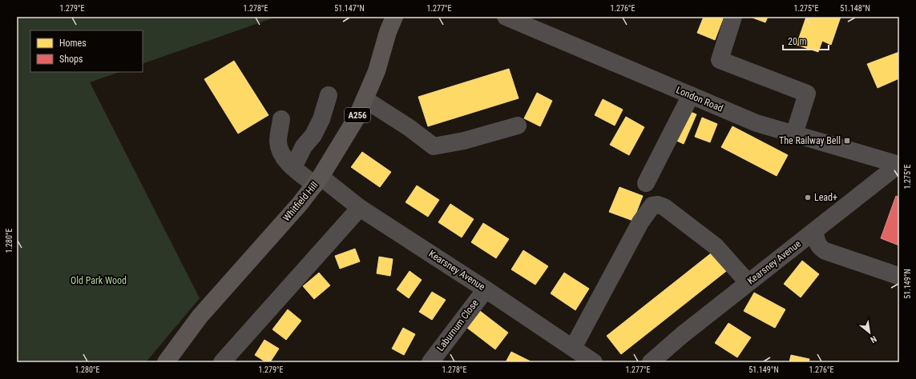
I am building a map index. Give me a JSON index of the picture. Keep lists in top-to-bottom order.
{
  "streets": {
    "main road": ["A256", "Whitfield Hill"],
    "street": ["London Road", "Kearsney Avenue", "Laburnum Close"]
  },
  "crossings": [
    ["London Road", "Kearsney Avenue"],
    ["Whitfield Hill", "Kearsney Avenue"],
    ["Kearsney Avenue", "Laburnum Close"]
  ],
  "parks": ["Old Park Wood"],
  "places": {
    "transit": ["The Railway Bell"],
    "other": ["Lead+"]
  },
  "legend": ["Homes", "Shops"],
  "scale_bar": "20 m",
  "north": "bottom right",
  "coordinates": [
    "1.279°E",
    "1.278°E",
    "51.147°N",
    "1.277°E",
    "1.276°E",
    "1.275°E",
    "51.148°N",
    "1.280°E",
    "51.149°N"
  ]
}
